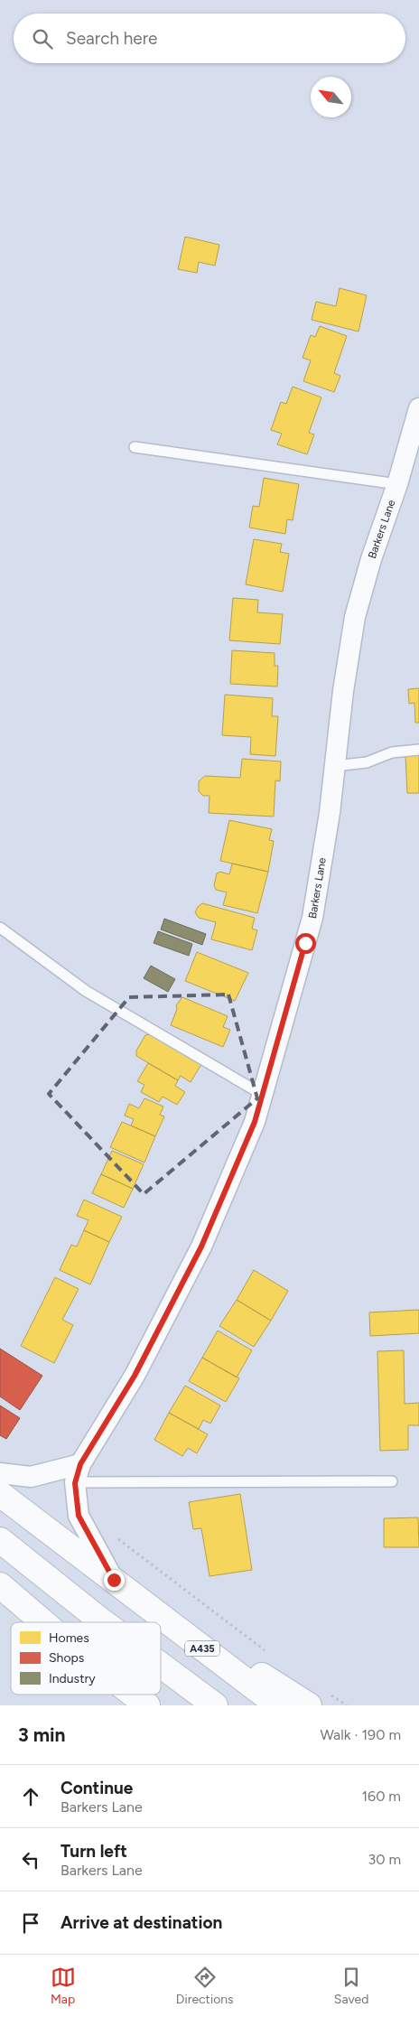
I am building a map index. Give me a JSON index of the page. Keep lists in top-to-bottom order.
{
  "streets": {
    "highway": ["A435"],
    "street": ["Barkers Lane"]
  },
  "legend": ["Homes", "Shops", "Industry"],
  "north": "top left",
  "page": {
    "search": "Search here",
    "heading": ["3 min", "Walk · 190 m"],
    "list": [
      ["Continue", "Barkers Lane", "160 m"],
      ["Turn left", "Barkers Lane", "30 m"],
      "Arrive at destination"
    ],
    "nav": ["Map", "Directions", "Saved"]
  }
}
